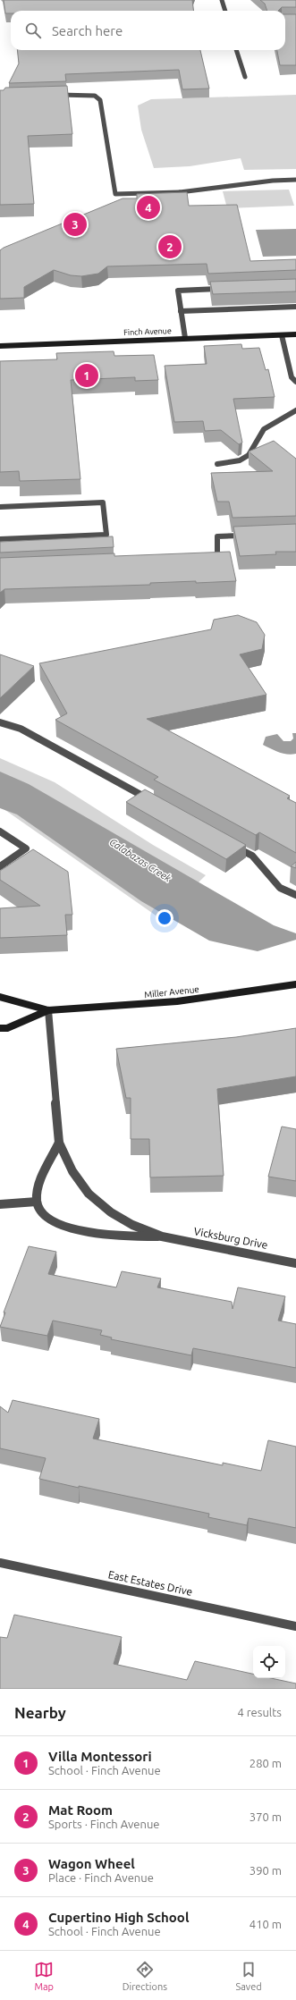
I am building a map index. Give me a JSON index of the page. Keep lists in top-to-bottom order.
{
  "streets": {
    "street": [
      "Finch Avenue",
      "Miller Avenue",
      "Vicksburg Drive",
      "East Estates Drive"
    ]
  },
  "crossings": [
    ["Miller Avenue", "Vicksburg Drive"]
  ],
  "water": ["Calabazas Creek"],
  "page": {
    "search": "Search here",
    "pins": [
      "4",
      "3",
      "2",
      "1"
    ],
    "heading": ["Nearby", "4 results"],
    "list": [
      {
        "mark": "1",
        "name": "Villa Montessori",
        "note": "School · Finch Avenue",
        "value": "280 m"
      },
      {
        "mark": "2",
        "name": "Mat Room",
        "note": "Sports · Finch Avenue",
        "value": "370 m"
      },
      {
        "mark": "3",
        "name": "Wagon Wheel",
        "note": "Place · Finch Avenue",
        "value": "390 m"
      },
      {
        "mark": "4",
        "name": "Cupertino High School",
        "note": "School · Finch Avenue",
        "value": "410 m"
      }
    ],
    "nav": ["Map", "Directions", "Saved"]
  }
}
